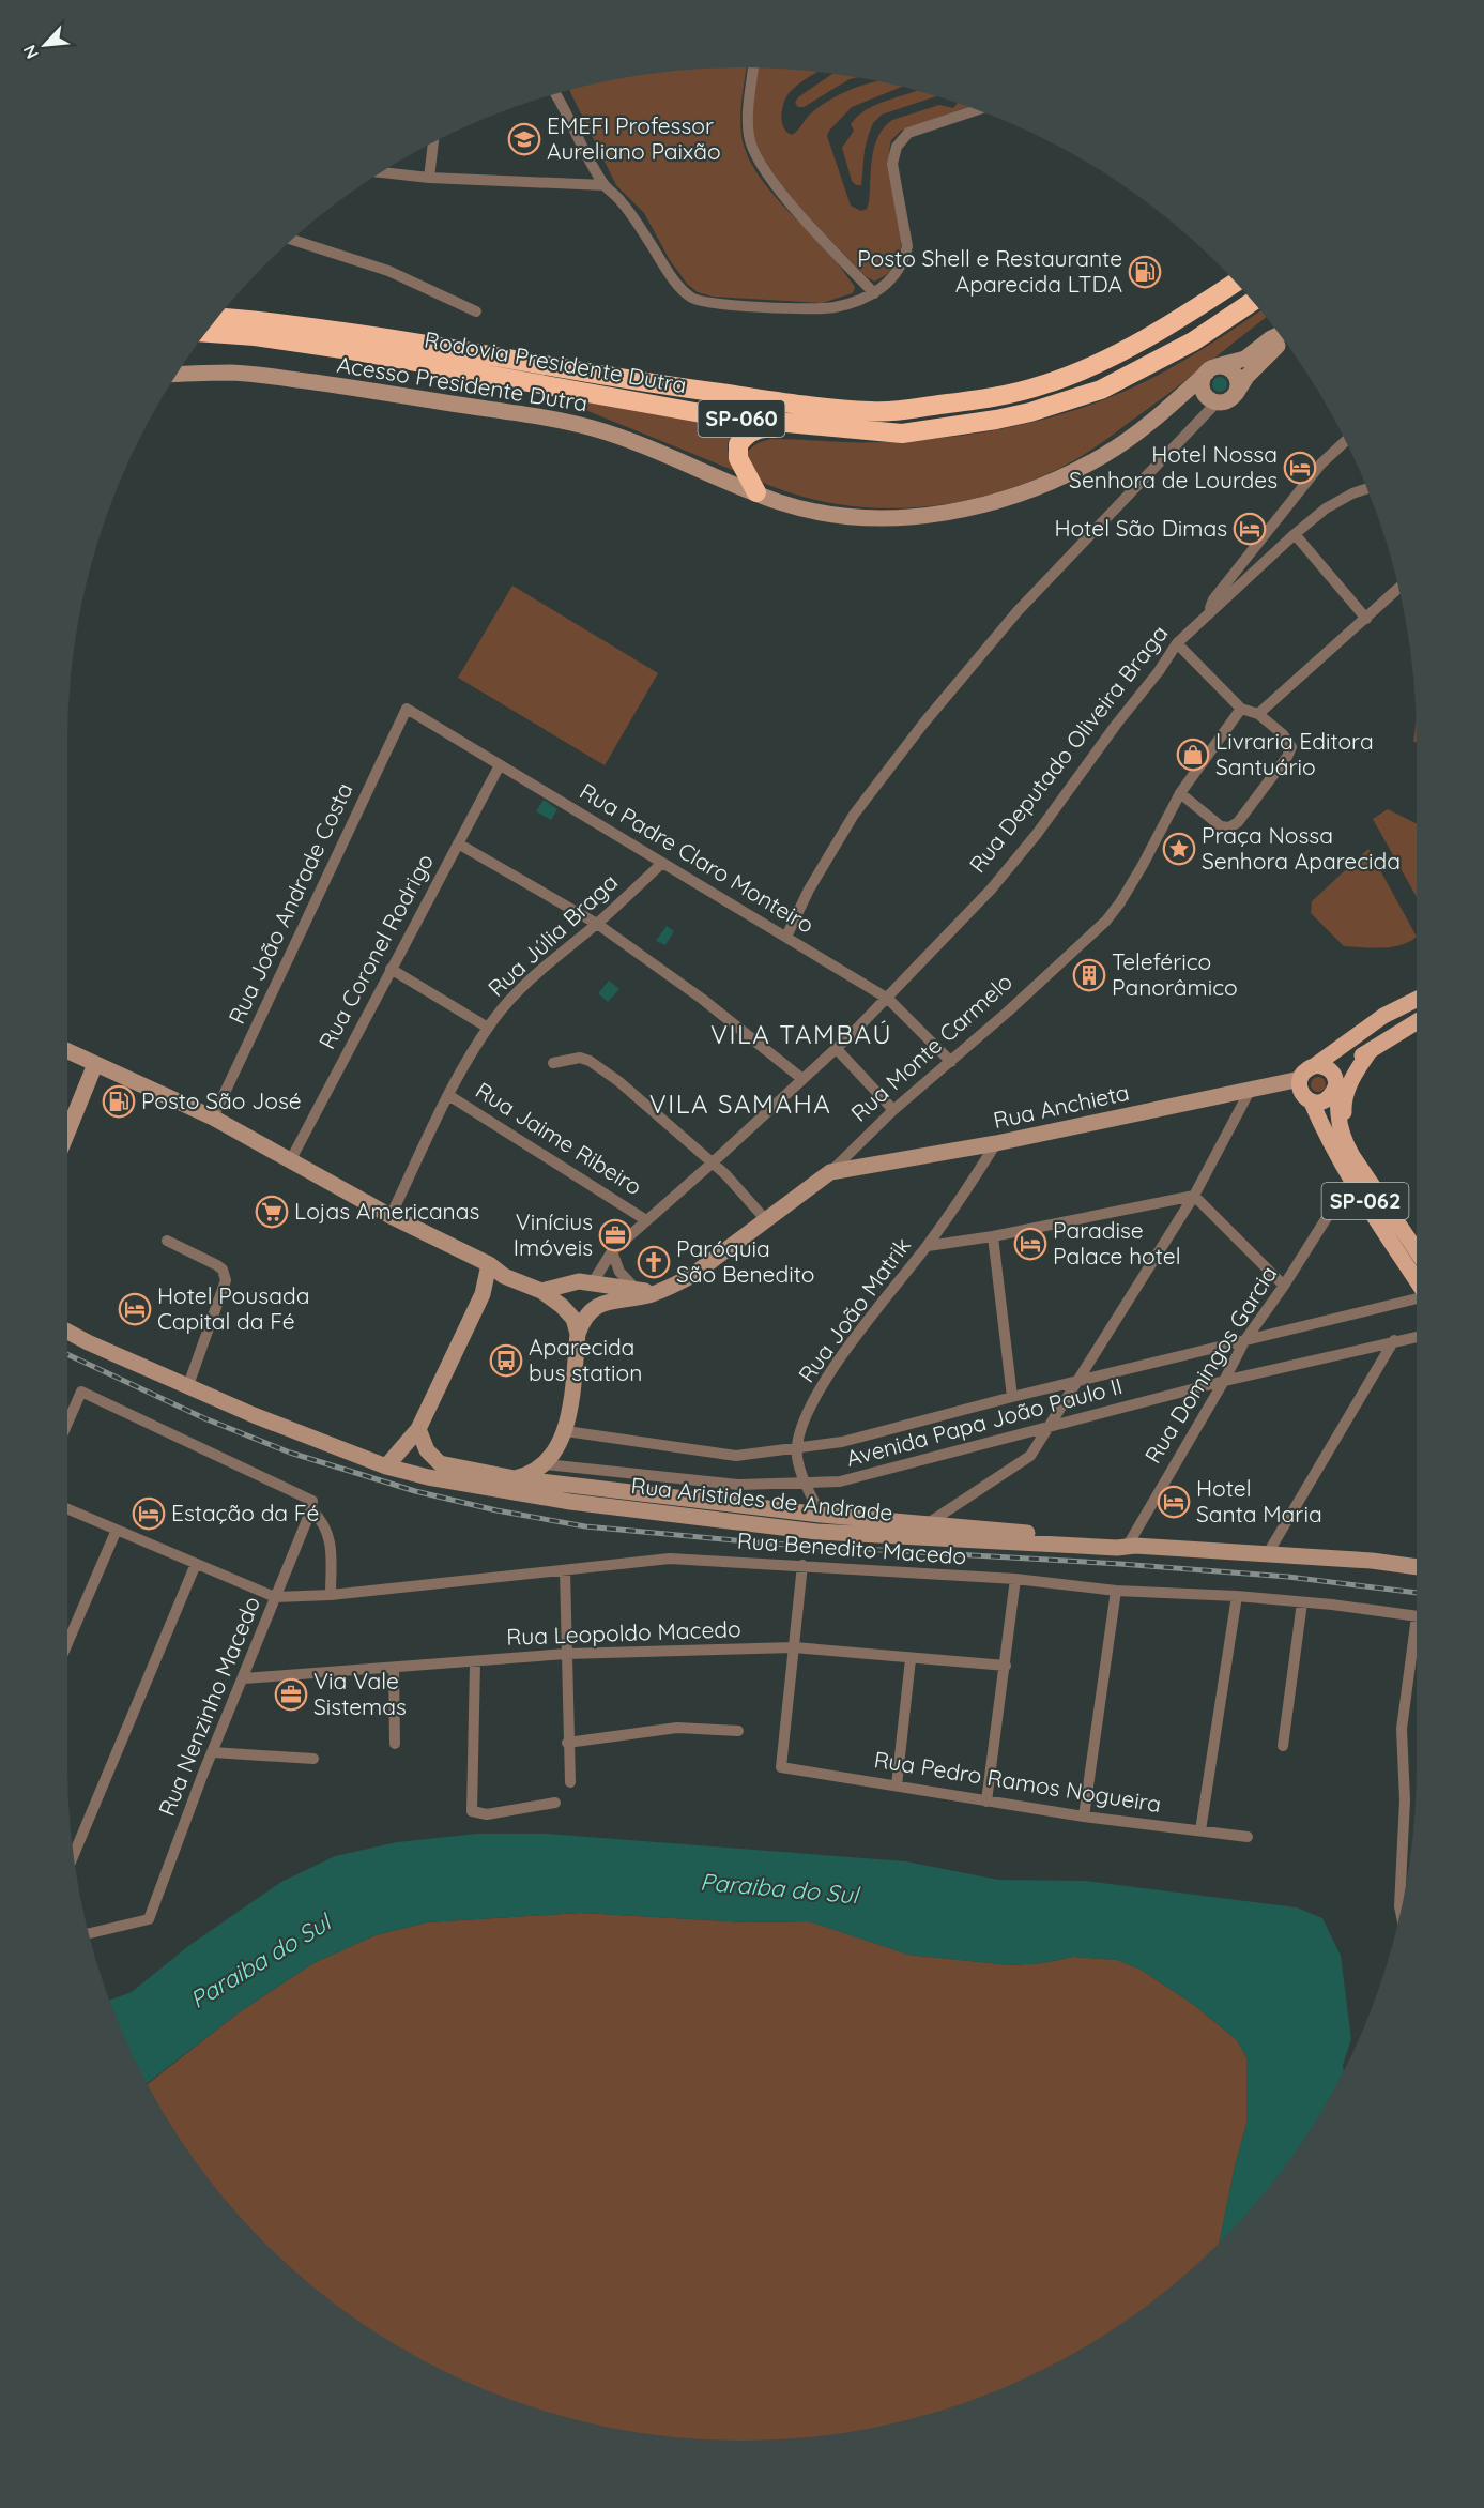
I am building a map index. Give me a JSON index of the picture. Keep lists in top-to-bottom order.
{
  "streets": {
    "highway": ["Rodovia Presidente Dutra", "SP-060"],
    "main road": [
      "Acesso Presidente Dutra",
      "Rua Monte Carmelo",
      "Rua Anchieta",
      "SP-062",
      "Rua Aristides de Andrade"
    ],
    "street": [
      "Rua Deputado Oliveira Braga",
      "Rua Padre Claro Monteiro",
      "Rua João Andrade Costa",
      "Rua Júlia Braga",
      "Rua Coronel Rodrigo",
      "Rua Jaime Ribeiro",
      "Rua João Matrik",
      "Rua Domingos Garcia",
      "Avenida Papa João Paulo II",
      "Rua Benedito Macedo",
      "Rua Leopoldo Macedo",
      "Rua Nenzinho Macedo",
      "Rua Pedro Ramos Nogueira"
    ]
  },
  "crossings": [
    ["Rua Deputado Oliveira Braga", "Rua Padre Claro Monteiro"],
    ["Rua Deputado Oliveira Braga", "Rua Jaime Ribeiro"],
    ["Rua Padre Claro Monteiro", "Rua João Andrade Costa"],
    ["Rua Padre Claro Monteiro", "Rua Júlia Braga"],
    ["Rua Padre Claro Monteiro", "Rua Coronel Rodrigo"],
    ["Rua Padre Claro Monteiro", "Rua Monte Carmelo"],
    ["Rua Júlia Braga", "Rua Jaime Ribeiro"],
    ["Rua Monte Carmelo", "Rua Anchieta"],
    ["Rua Monte Carmelo", "Avenida Papa João Paulo II"],
    ["Rua Monte Carmelo", "Rua Aristides de Andrade"],
    ["Rua Anchieta", "SP-062"],
    ["Rua Anchieta", "Rua João Matrik"],
    ["SP-062", "Rua Domingos Garcia"],
    ["Rua João Matrik", "Avenida Papa João Paulo II"],
    ["Rua Domingos Garcia", "Avenida Papa João Paulo II"],
    ["Rua Domingos Garcia", "Rua Aristides de Andrade"],
    ["Avenida Papa João Paulo II", "Rua Aristides de Andrade"],
    ["Rua Benedito Macedo", "Rua Nenzinho Macedo"],
    ["Rua Leopoldo Macedo", "Rua Nenzinho Macedo"],
    ["Rua Leopoldo Macedo", "Rua Pedro Ramos Nogueira"]
  ],
  "districts": ["VILA TAMBAÚ", "VILA SAMAHA"],
  "water": ["Paraiba do Sul"],
  "places": {
    "school or university": ["EMEFI Professor Aureliano Paixão"],
    "fuel station": ["Posto Shell e Restaurante Aparecida LTDA", "Posto São José"],
    "hotel": [
      "Hotel Nossa Senhora de Lourdes",
      "Hotel São Dimas",
      "Paradise Palace hotel",
      "Hotel Pousada Capital da Fé",
      "Hotel Santa Maria",
      "Estação da Fé"
    ],
    "shop": ["Livraria Editora Santuário"],
    "place": ["Praça Nossa Senhora Aparecida"],
    "building": ["Teleférico Panorâmico"],
    "supermarket": ["Lojas Americanas"],
    "office": ["Vinícius Imóveis", "Via Vale Sistemas"],
    "church": ["Paróquia São Benedito"],
    "bus stop": ["Aparecida bus station"]
  },
  "north": "bottom left"
}
